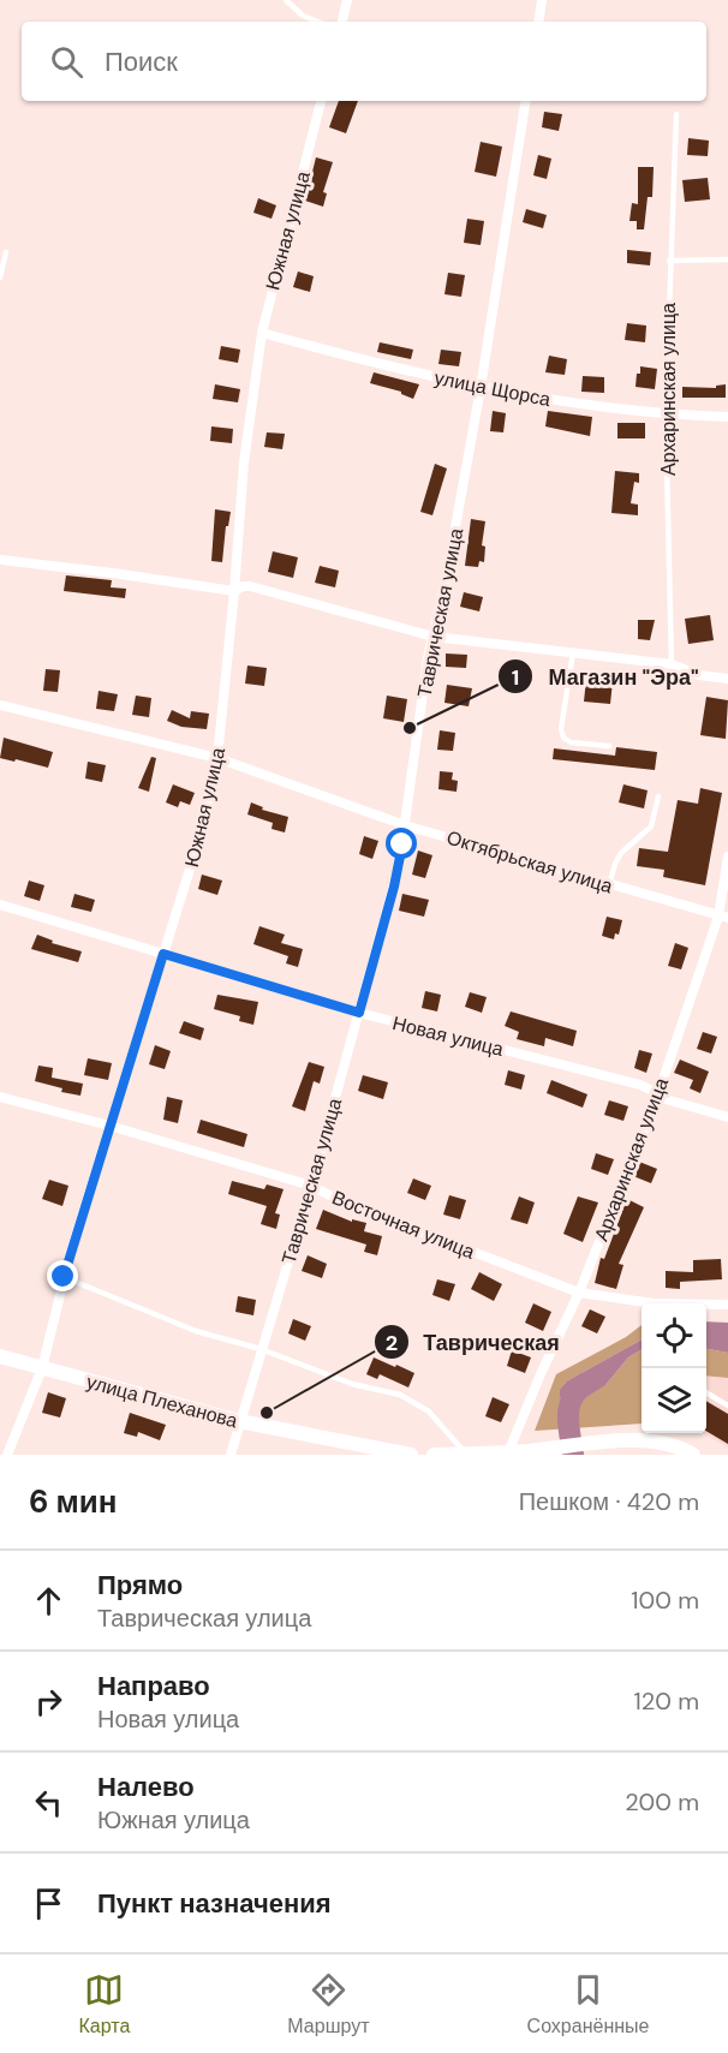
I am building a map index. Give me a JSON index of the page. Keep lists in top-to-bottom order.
{
  "streets": {
    "main road": ["улица Плеханова"],
    "street": [
      "Южная улица",
      "улица Щорса",
      "Архаринская улица",
      "Таврическая улица",
      "Октябрьская улица",
      "Новая улица",
      "Восточная улица"
    ]
  },
  "crossings": [
    ["Южная улица", "улица Щорса"],
    ["Южная улица", "Октябрьская улица"],
    ["Южная улица", "Новая улица"],
    ["Южная улица", "Восточная улица"],
    ["Южная улица", "улица Плеханова"],
    ["улица Щорса", "Архаринская улица"],
    ["улица Щорса", "Таврическая улица"],
    ["Архаринская улица", "Октябрьская улица"],
    ["Архаринская улица", "Новая улица"],
    ["Архаринская улица", "Восточная улица"],
    ["Таврическая улица", "Октябрьская улица"],
    ["Таврическая улица", "Новая улица"],
    ["Таврическая улица", "Восточная улица"],
    ["Таврическая улица", "улица Плеханова"]
  ],
  "places": ["Магазин \"Эра\"", "Таврическая"],
  "page": {
    "search": "Поиск",
    "heading": ["6 мин", "Пешком · 420 m"],
    "list": [
      ["Прямо", "Таврическая улица", "100 m"],
      ["Направо", "Новая улица", "120 m"],
      ["Налево", "Южная улица", "200 m"],
      "Пункт назначения"
    ],
    "nav": ["Карта", "Маршрут", "Сохранённые"]
  }
}
